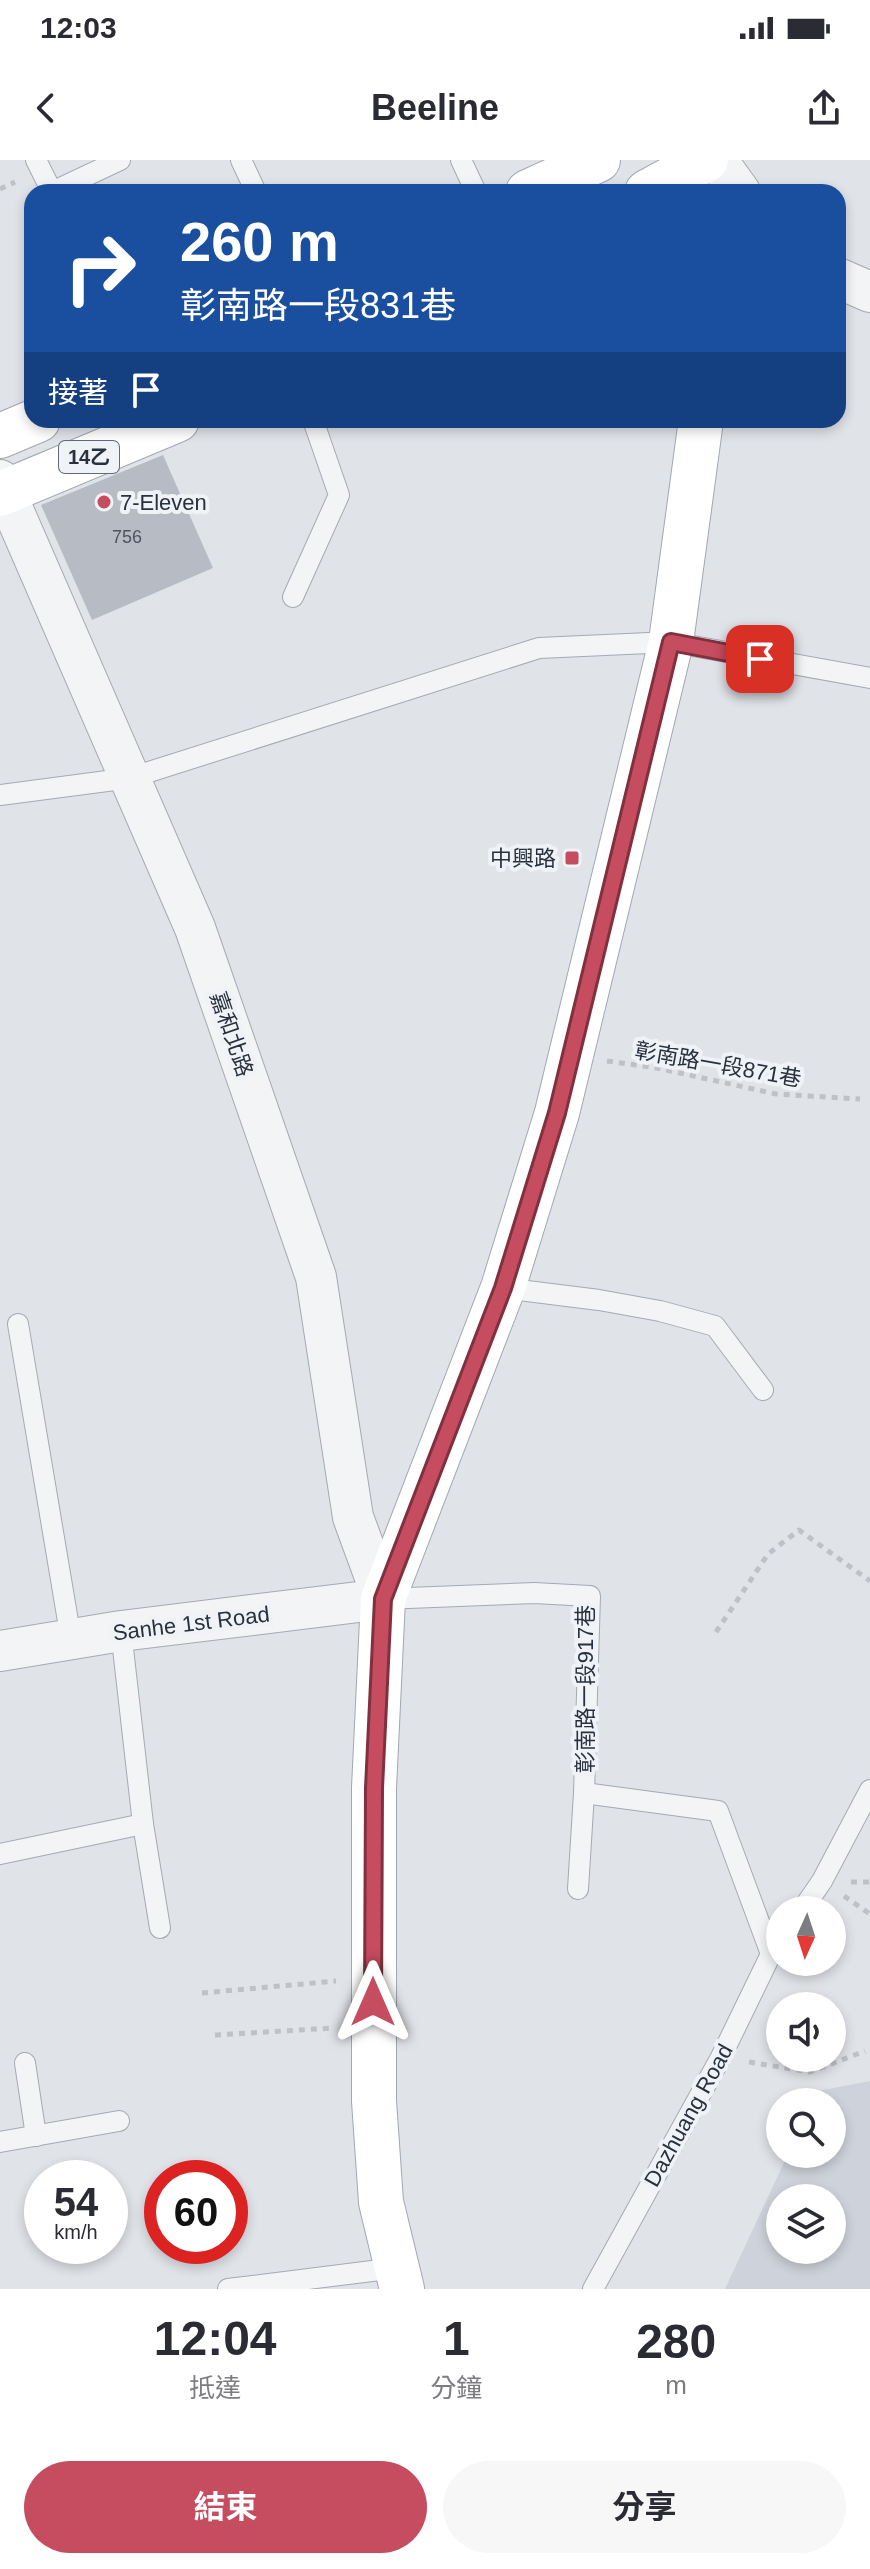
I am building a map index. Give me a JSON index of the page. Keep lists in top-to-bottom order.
{
  "streets": {
    "main road": ["14乙"],
    "street": ["嘉和北路", "Sanhe 1st Road"],
    "lane": ["彰南路一段917巷", "Dazhuang Road"],
    "path": ["彰南路一段871巷"]
  },
  "crossings": [
    ["14乙", "嘉和北路"],
    ["嘉和北路", "Sanhe 1st Road"],
    ["嘉和北路", "彰南路一段917巷"],
    ["Sanhe 1st Road", "彰南路一段917巷"]
  ],
  "places": {
    "other": ["7-Eleven"],
    "transit": ["中興路"]
  },
  "house_numbers": ["756"],
  "north": "bottom",
  "page": {
    "status": "12:03",
    "header": "Beeline",
    "turn": ["260 m", "彰南路一段831巷"],
    "then": "接著",
    "speed": "54 km/h",
    "limit": "60",
    "eta": [
      "12:04",
      "抵達",
      "1",
      "分鐘",
      "280",
      "m"
    ],
    "buttons": ["結束", "分享"]
  }
}
